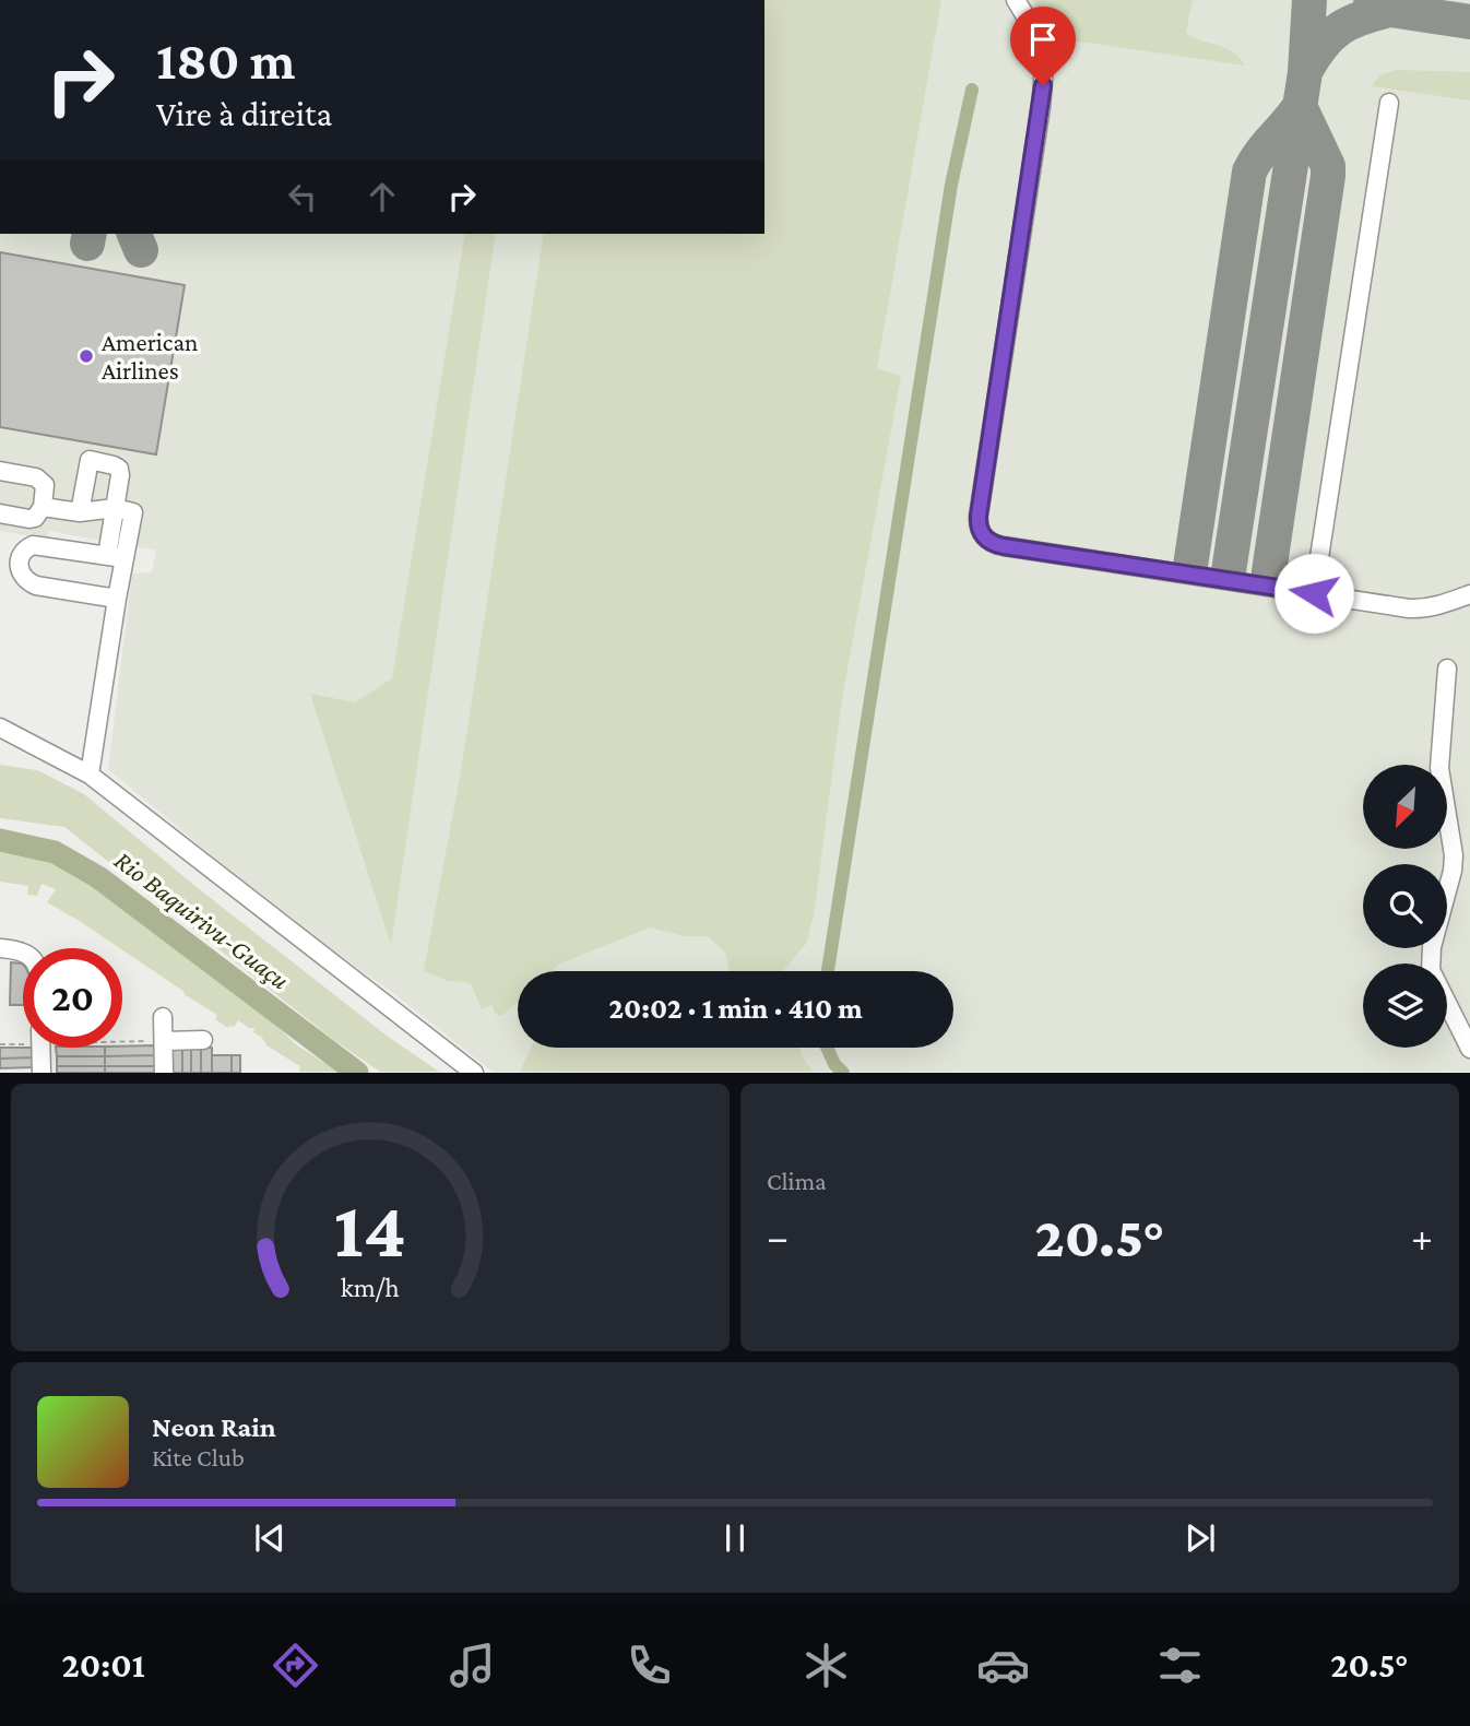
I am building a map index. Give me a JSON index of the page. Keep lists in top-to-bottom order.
{
  "water": ["Rio Baquirivu-Guaçu"],
  "places": ["American Airlines"],
  "north": "bottom left",
  "page": {
    "turn": ["180 m", "Vire à direita"],
    "limit": "20",
    "trip": "20:02 · 1 min · 410 m",
    "tile": "Clima",
    "heat": ["−", "20.5°", "+"],
    "song": ["Neon Rain", "Kite Club"],
    "tabs": ["20:01", "20.5°"],
    "gauge": ["14", "km/h"]
  }
}
